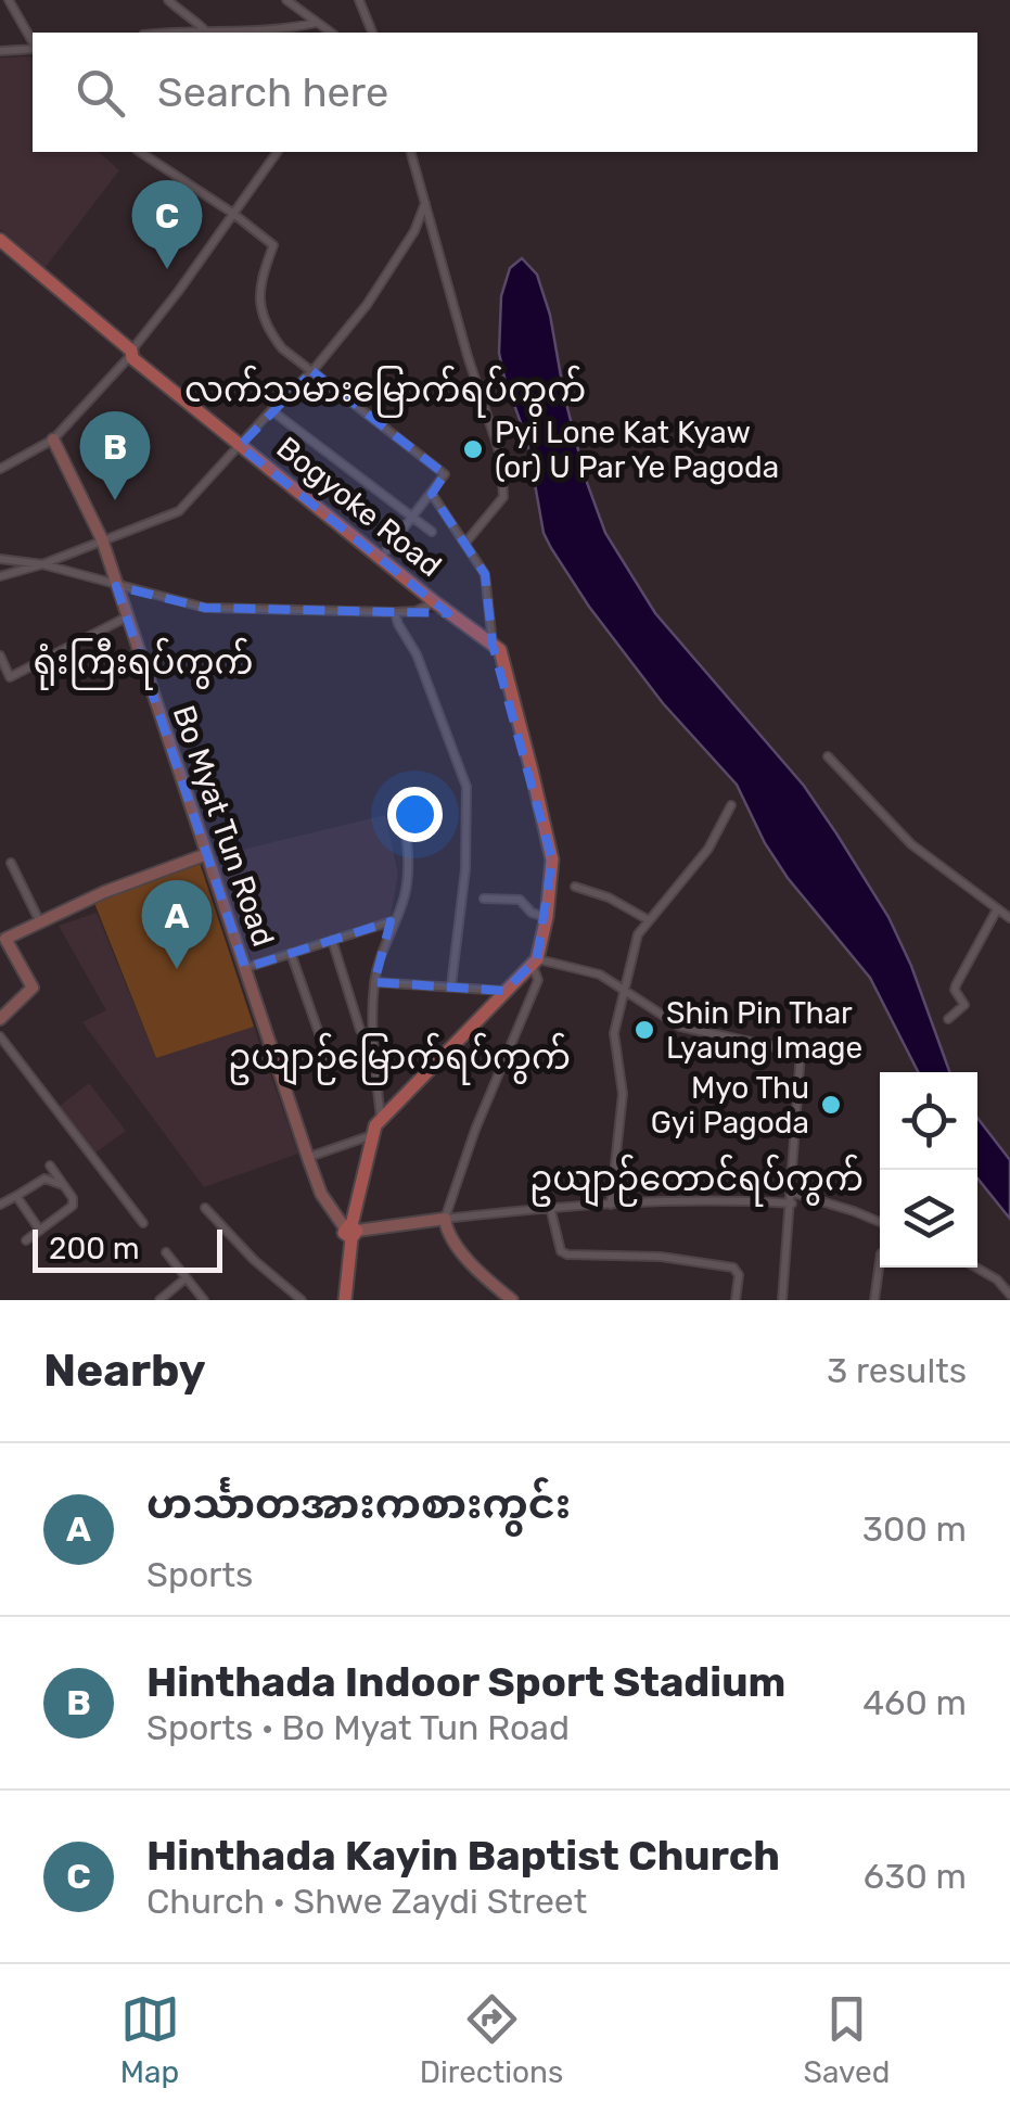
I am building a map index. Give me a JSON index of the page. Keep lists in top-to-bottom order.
{
  "streets": {
    "main road": ["Bogyoke Road"],
    "street": ["Bo Myat Tun Road"]
  },
  "districts": [
    "လက်သမားမြောက်ရပ်ကွက်",
    "ရုံးကြီးရပ်ကွက်",
    "ဥယျာဉ်မြောက်ရပ်ကွက်",
    "ဥယျာဉ်တောင်ရပ်ကွက်"
  ],
  "places": ["Pyi Lone Kat Kyaw (or) U Par Ye Pagoda", "Shin Pin Thar Lyaung Image", "Myo Thu Gyi Pagoda"],
  "scale_bar": "200 m",
  "page": {
    "search": "Search here",
    "pins": ["C", "B", "A"],
    "scale": "200 m",
    "heading": ["Nearby", "3 results"],
    "list": [
      {
        "mark": "A",
        "name": "ဟင်္သာတအားကစားကွင်း",
        "note": "Sports",
        "value": "300 m"
      },
      {
        "mark": "B",
        "name": "Hinthada Indoor Sport Stadium",
        "note": "Sports · Bo Myat Tun Road",
        "value": "460 m"
      },
      {
        "mark": "C",
        "name": "Hinthada Kayin Baptist Church",
        "note": "Church · Shwe Zaydi Street",
        "value": "630 m"
      }
    ],
    "nav": ["Map", "Directions", "Saved"]
  }
}
